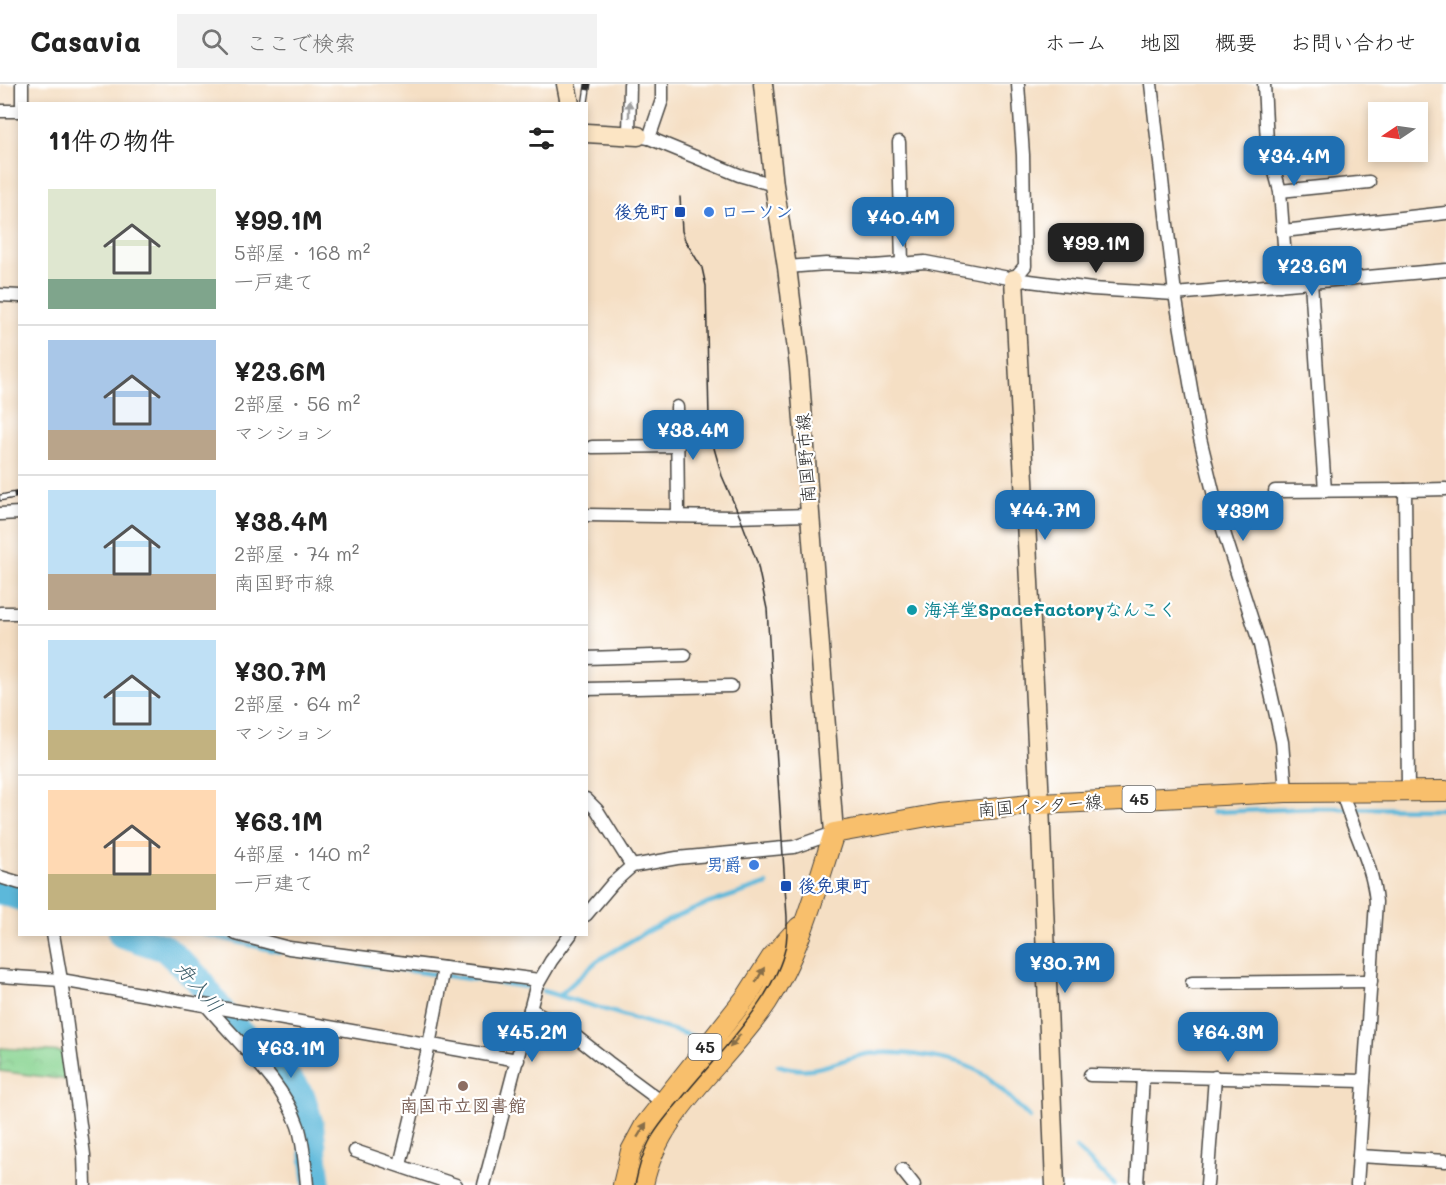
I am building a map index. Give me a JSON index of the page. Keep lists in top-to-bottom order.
{
  "streets": {
    "main road": ["45", "南国インター線"],
    "street": ["南国野市線"]
  },
  "crossings": [
    ["南国野市線", "45"],
    ["南国野市線", "南国インター線"],
    ["45", "南国インター線"]
  ],
  "water": ["舟入川"],
  "places": {
    "transit": ["後免町", "後免東町"],
    "other": [
      "ローソン",
      "海洋堂SpaceFactoryなんこく",
      "男爵",
      "南国市立図書館"
    ]
  },
  "north": "left",
  "page": {
    "header": "Casavia",
    "search": "ここで検索",
    "nav": [
      "ホーム",
      "地図",
      "概要",
      "お問い合わせ"
    ],
    "heading": "11件の物件",
    "price": [
      "¥34.4M",
      "¥40.4M",
      "¥99.1M",
      "¥23.6M",
      "¥38.4M",
      "¥44.7M",
      "¥39M",
      "¥30.7M",
      "¥45.2M",
      "¥64.3M",
      "¥63.1M"
    ],
    "list": [
      {
        "name": "¥99.1M",
        "note": "5部屋 · 168 m² · 一戸建て"
      },
      {
        "name": "¥23.6M",
        "note": "2部屋 · 56 m² · マンション"
      },
      {
        "name": "¥38.4M",
        "note": "2部屋 · 74 m² · 南国野市線"
      },
      {
        "name": "¥30.7M",
        "note": "2部屋 · 64 m² · マンション"
      },
      {
        "name": "¥63.1M",
        "note": "4部屋 · 140 m² · 一戸建て"
      }
    ]
  }
}
